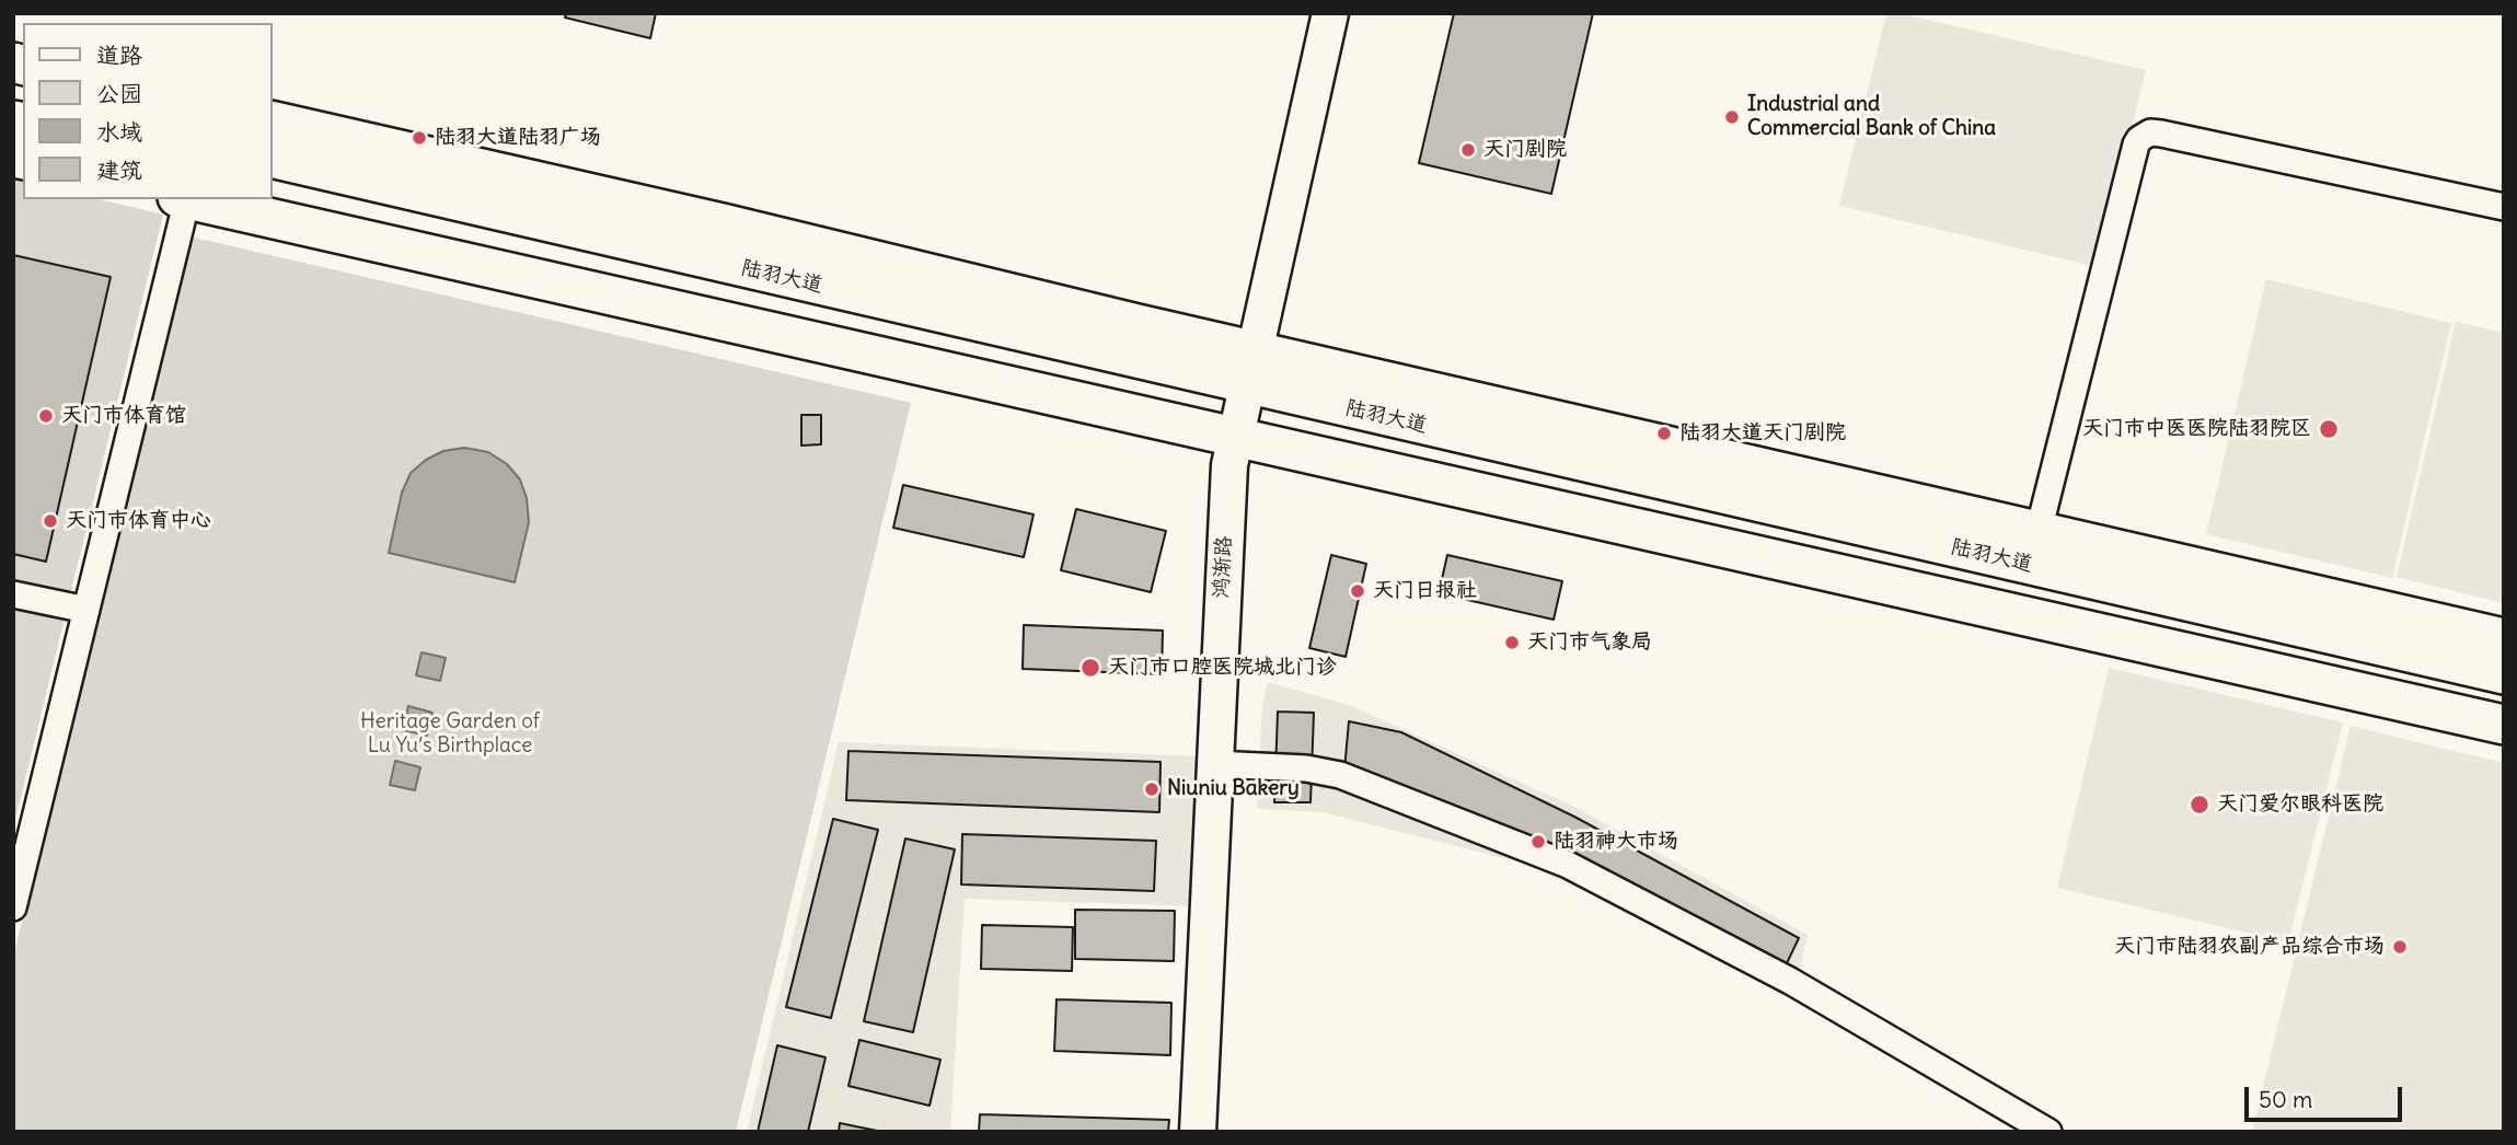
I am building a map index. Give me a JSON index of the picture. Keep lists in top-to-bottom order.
{
  "streets": {
    "main road": ["陆羽大道"],
    "street": ["鸿渐路"]
  },
  "crossings": [
    ["陆羽大道", "鸿渐路"]
  ],
  "parks": ["Heritage Garden of Lu Yu’s Birthplace"],
  "places": [
    "Industrial and Commercial Bank of China",
    "陆羽大道陆羽广场",
    "天门剧院",
    "天门市体育馆",
    "天门市中医医院陆羽院区",
    "陆羽大道天门剧院",
    "天门市体育中心",
    "天门日报社",
    "天门市气象局",
    "天门市口腔医院城北门诊",
    "Niuniu Bakery",
    "天门爱尔眼科医院",
    "陆羽神大市场",
    "天门市陆羽农副产品综合市场"
  ],
  "legend": [
    "道路",
    "公园",
    "水域",
    "建筑"
  ],
  "scale_bar": "50 m"
}
